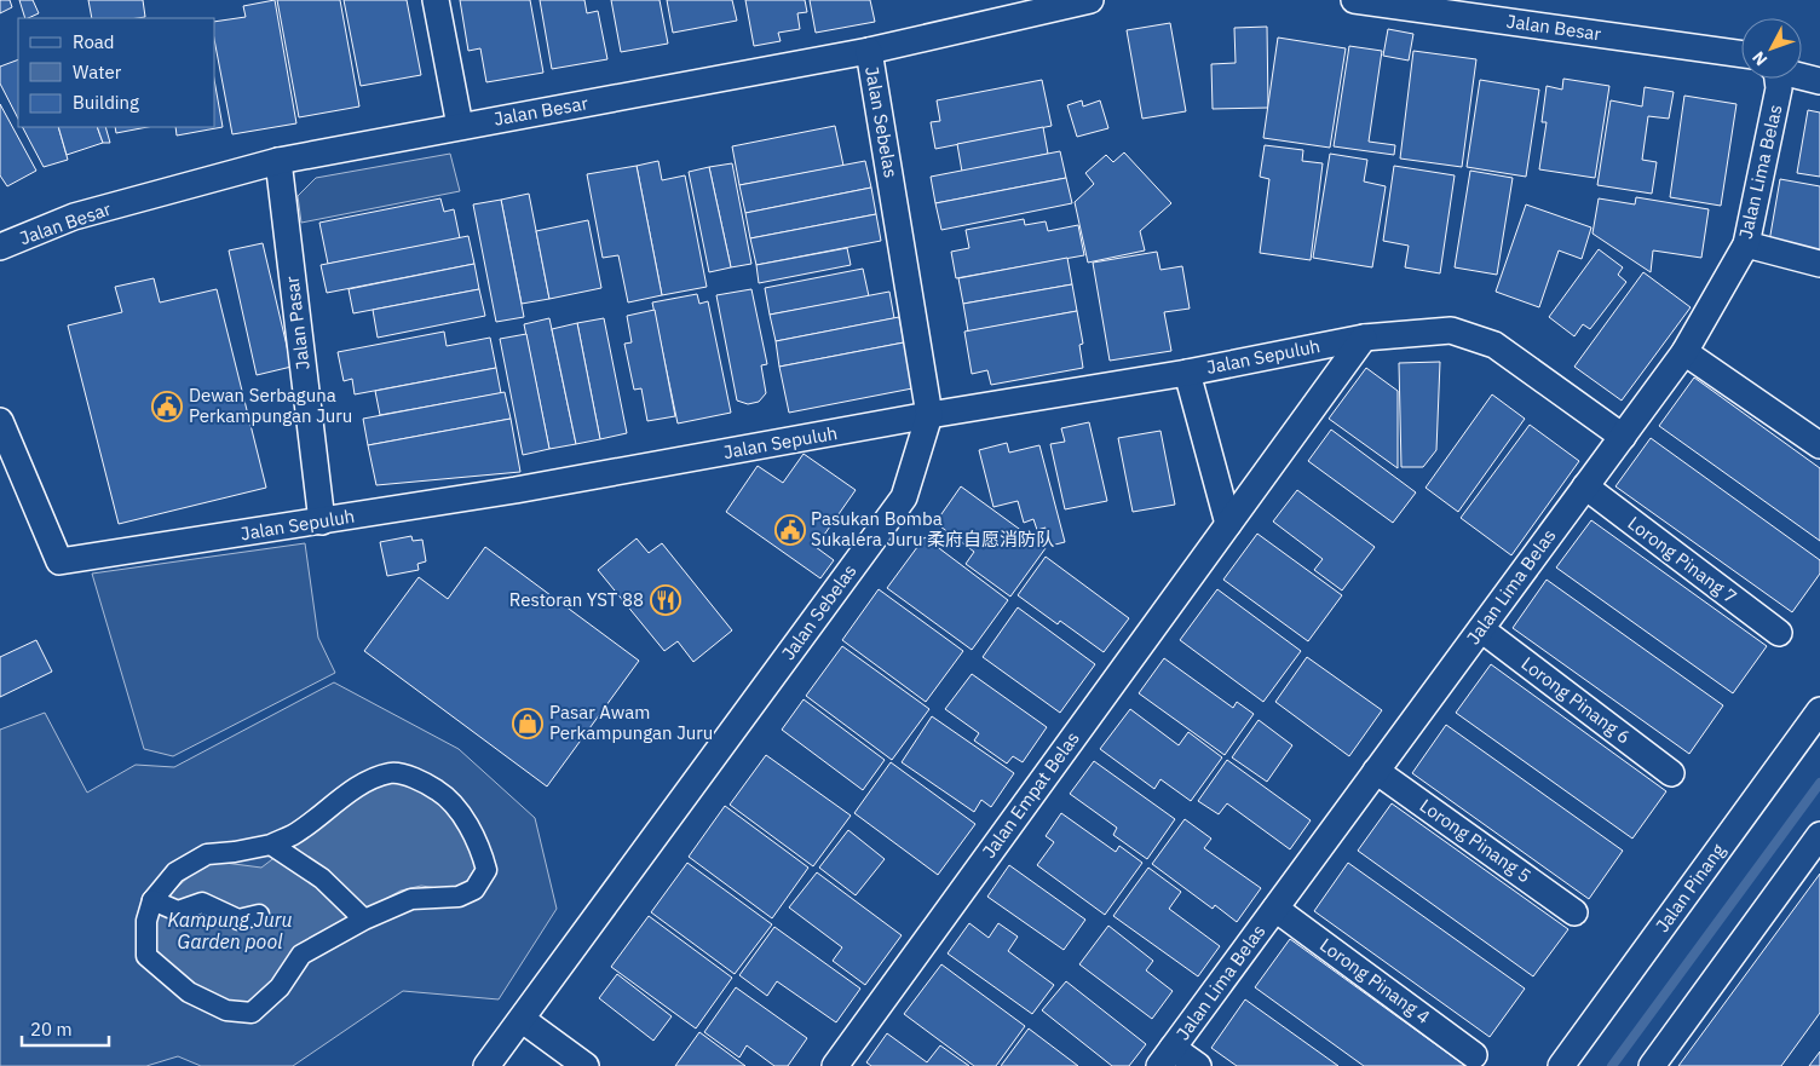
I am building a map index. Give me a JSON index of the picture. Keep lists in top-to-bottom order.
{
  "streets": {
    "street": [
      "Jalan Besar",
      "Jalan Sebelas",
      "Jalan Lima Belas",
      "Jalan Pasar",
      "Jalan Sepuluh",
      "Lorong Pinang 7",
      "Lorong Pinang 6",
      "Jalan Empat Belas",
      "Lorong Pinang 5",
      "Jalan Pinang",
      "Lorong Pinang 4"
    ]
  },
  "crossings": [
    ["Jalan Besar", "Jalan Sebelas"],
    ["Jalan Besar", "Jalan Pasar"],
    ["Jalan Sebelas", "Jalan Sepuluh"],
    ["Jalan Lima Belas", "Jalan Sepuluh"],
    ["Jalan Lima Belas", "Lorong Pinang 7"],
    ["Jalan Lima Belas", "Lorong Pinang 6"],
    ["Jalan Lima Belas", "Lorong Pinang 5"],
    ["Jalan Lima Belas", "Lorong Pinang 4"],
    ["Jalan Pasar", "Jalan Sepuluh"],
    ["Jalan Sepuluh", "Jalan Empat Belas"]
  ],
  "water": ["Kampung Juru Garden pool"],
  "places": {
    "public building": ["Dewan Serbaguna Perkampungan Juru", "Pasukan Bomba Sukalera Juru 柔府自愿消防队"],
    "restaurant": ["Restoran YST 88"],
    "shop": ["Pasar Awam Perkampungan Juru"]
  },
  "legend": ["Road", "Water", "Building"],
  "scale_bar": "20 m",
  "north": "bottom left"
}
